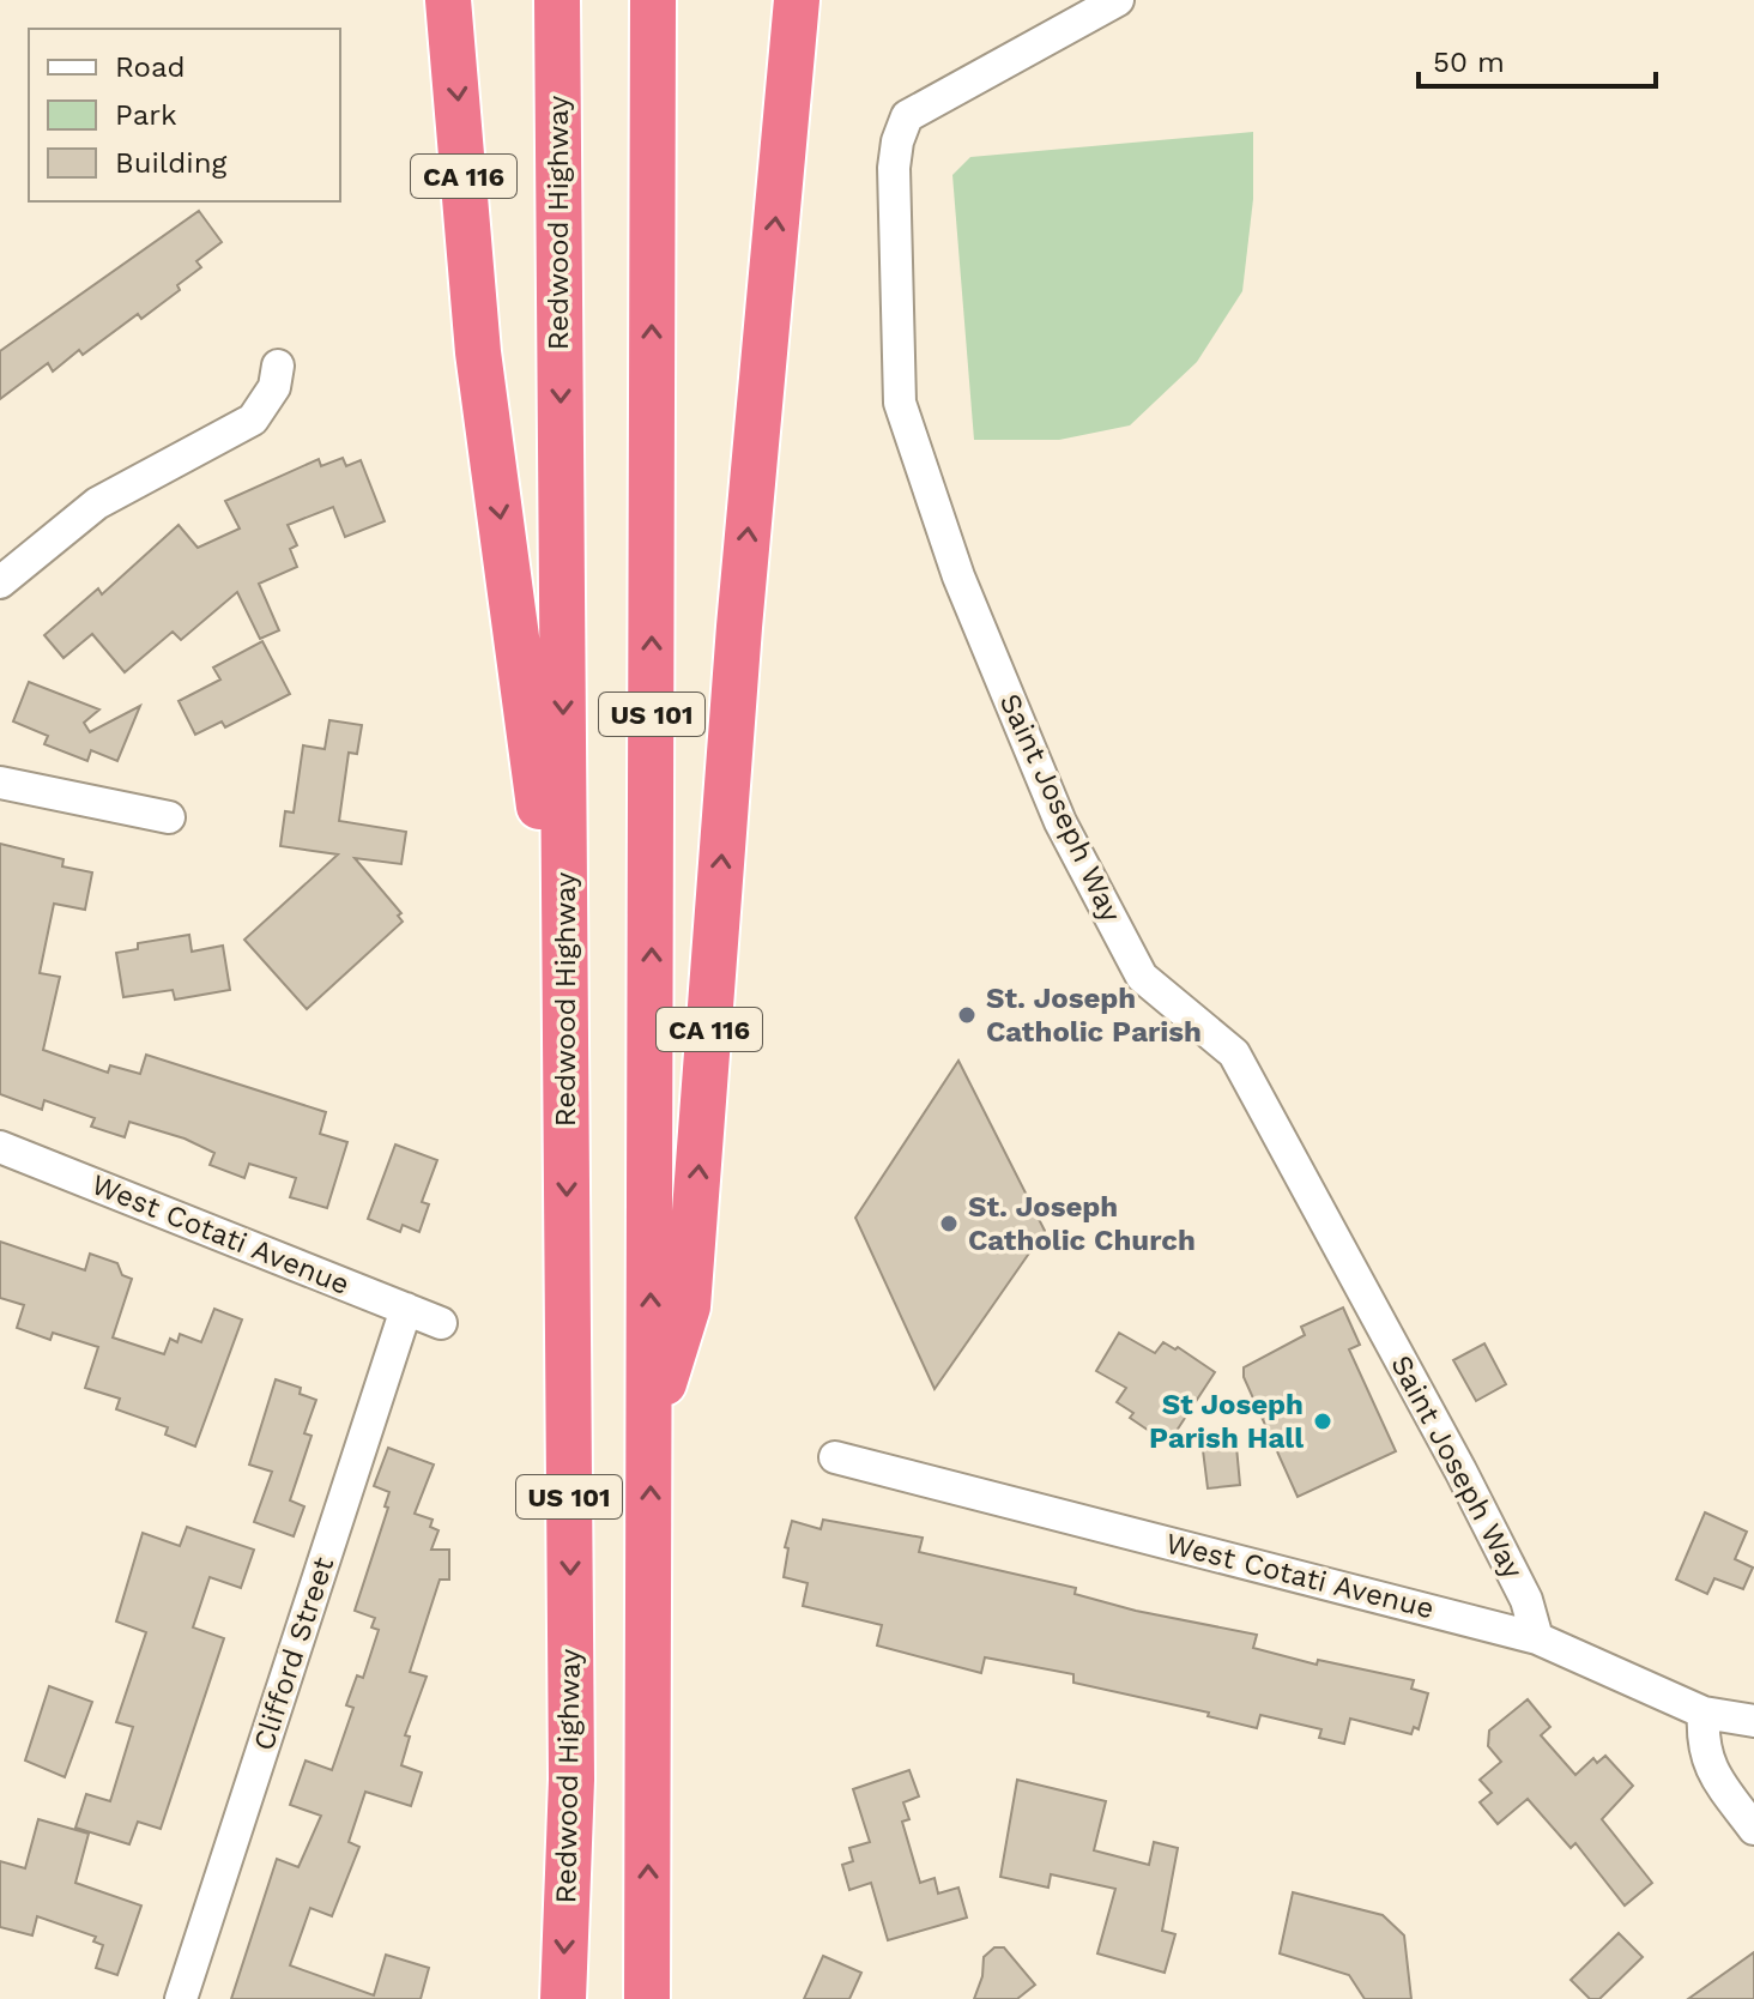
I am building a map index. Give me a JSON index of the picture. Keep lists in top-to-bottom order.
{
  "streets": {
    "highway": ["CA 116", "Redwood Highway", "US 101"],
    "street": ["Saint Joseph Way", "West Cotati Avenue", "Clifford Street"]
  },
  "crossings": [
    ["CA 116", "Redwood Highway"],
    ["CA 116", "US 101"],
    ["Saint Joseph Way", "West Cotati Avenue"],
    ["West Cotati Avenue", "Clifford Street"]
  ],
  "places": ["St. Joseph Catholic Parish", "St. Joseph Catholic Church", "St Joseph Parish Hall"],
  "legend": ["Road", "Park", "Building"],
  "scale_bar": "50 m"
}
